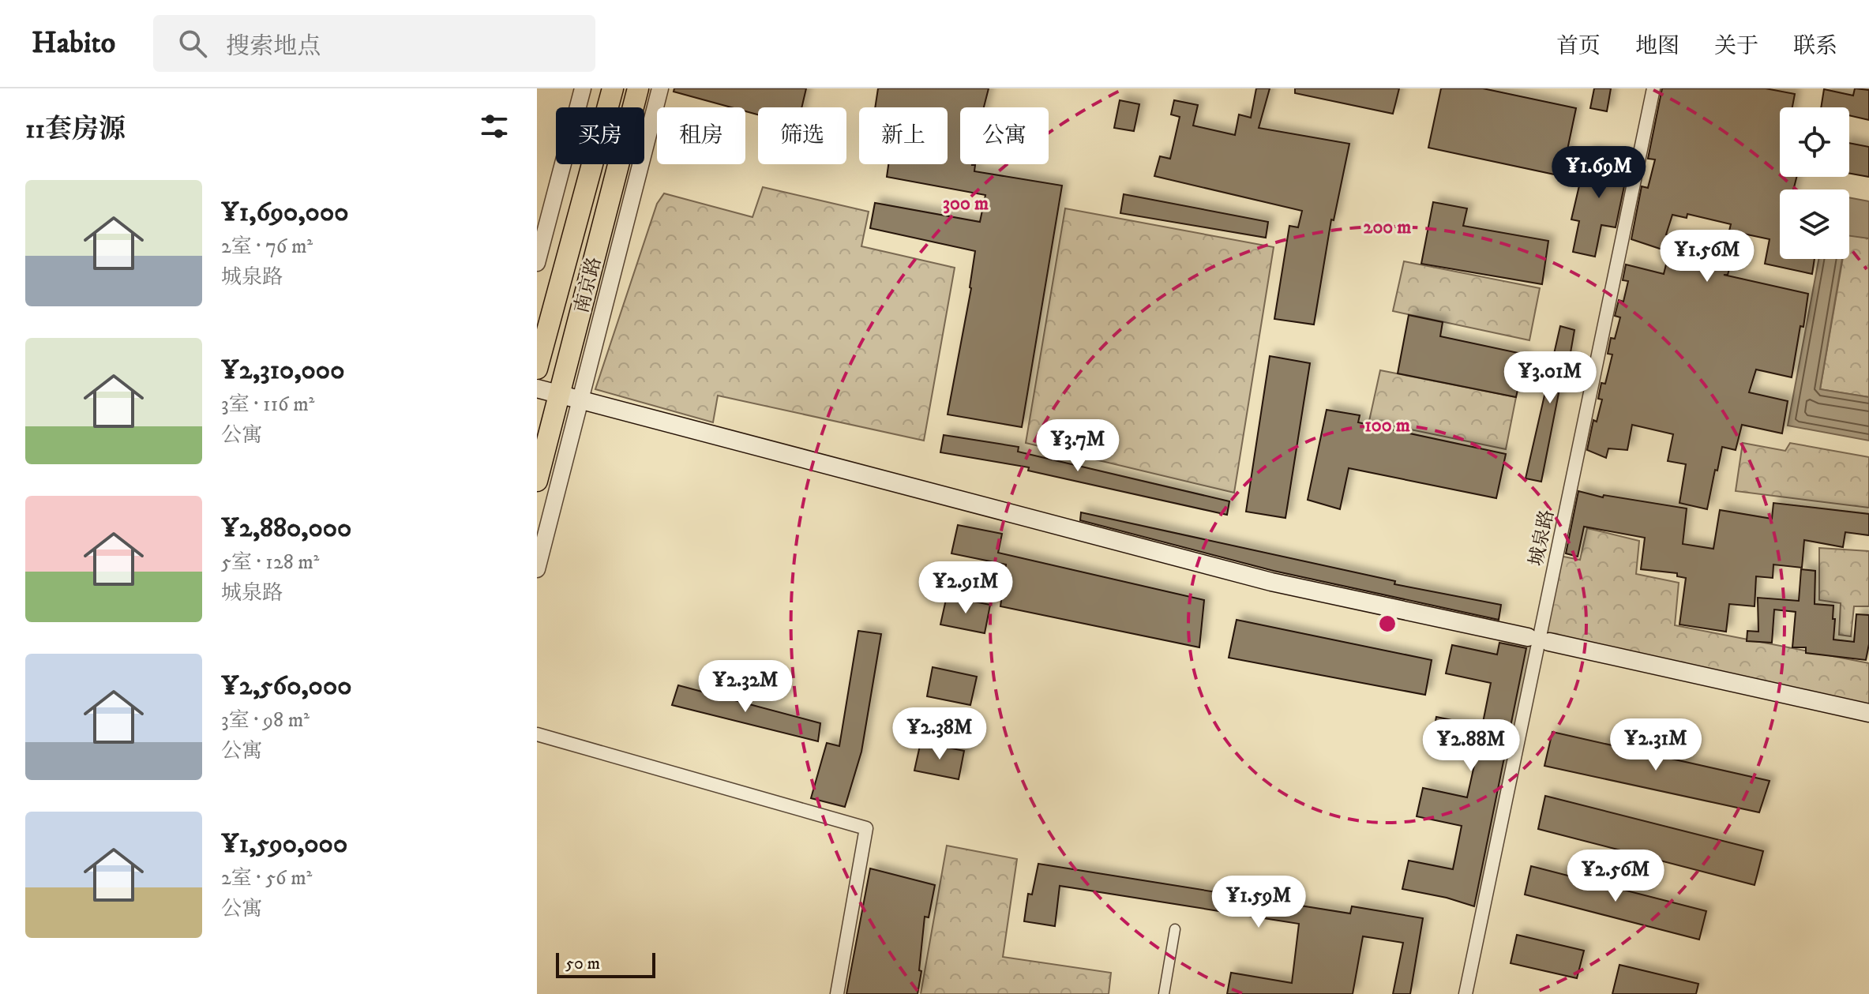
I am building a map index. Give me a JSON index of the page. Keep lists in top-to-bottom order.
{
  "streets": {
    "main road": ["南京路"],
    "street": ["城泉路"]
  },
  "scale_bar": "50 m",
  "page": {
    "header": "Habito",
    "search": "搜索地点",
    "nav": [
      "首页",
      "地图",
      "关于",
      "联系"
    ],
    "heading": "11套房源",
    "chip": [
      "买房",
      "租房",
      "筛选",
      "新上",
      "公寓"
    ],
    "price": [
      "¥1.69M",
      "¥1.56M",
      "¥3.01M",
      "¥3.7M",
      "¥2.91M",
      "¥2.32M",
      "¥2.38M",
      "¥2.31M",
      "¥2.88M",
      "¥2.56M",
      "¥1.59M"
    ],
    "list": [
      {
        "name": "¥1,690,000",
        "note": "2室 · 76 m² · 城泉路"
      },
      {
        "name": "¥2,310,000",
        "note": "3室 · 116 m² · 公寓"
      },
      {
        "name": "¥2,880,000",
        "note": "5室 · 128 m² · 城泉路"
      },
      {
        "name": "¥2,560,000",
        "note": "3室 · 98 m² · 公寓"
      },
      {
        "name": "¥1,590,000",
        "note": "2室 · 56 m² · 公寓"
      }
    ],
    "scale": "50 m"
  },
  "rings": ["300 m", "200 m", "100 m"]
}
